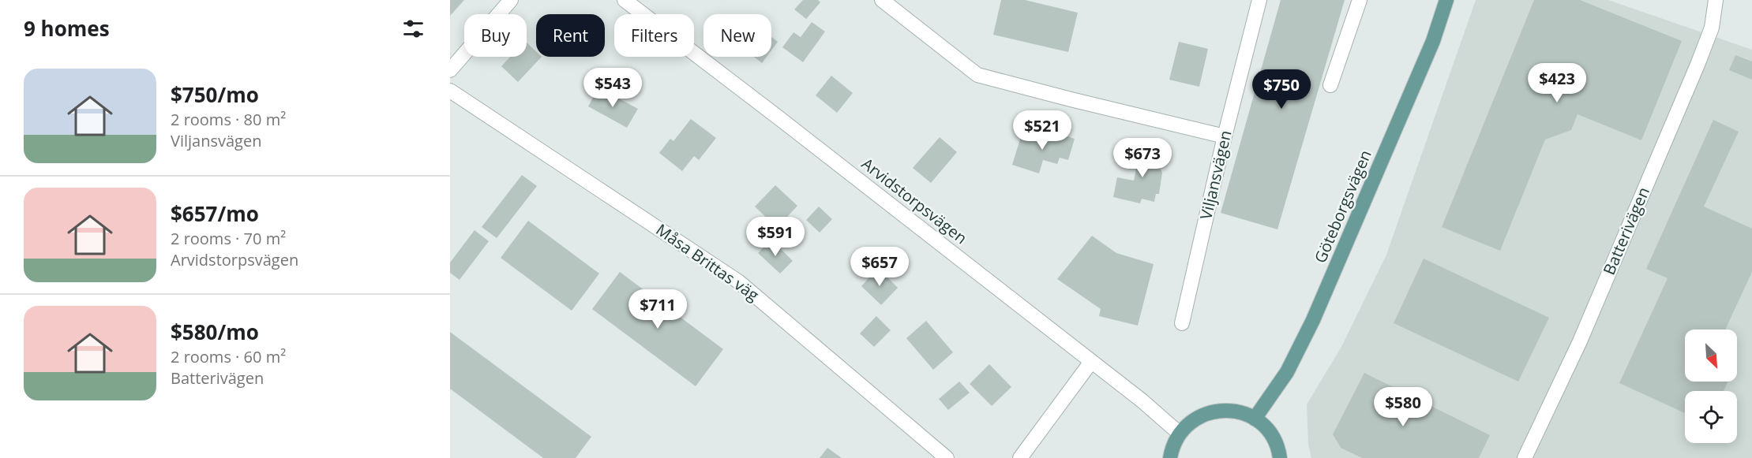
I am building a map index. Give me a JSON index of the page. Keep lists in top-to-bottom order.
{
  "streets": {
    "main road": ["Göteborgsvägen"],
    "street": [
      "Viljansvägen",
      "Arvidstorpsvägen",
      "Batterivägen",
      "Måsa Brittas väg"
    ]
  },
  "north": "bottom right",
  "page": {
    "heading": "9 homes",
    "chip": [
      "Buy",
      "Rent",
      "Filters",
      "New"
    ],
    "list": [
      {
        "name": "$750/mo",
        "note": "2 rooms · 80 m² · Viljansvägen"
      },
      {
        "name": "$657/mo",
        "note": "2 rooms · 70 m² · Arvidstorpsvägen"
      },
      {
        "name": "$580/mo",
        "note": "2 rooms · 60 m² · Batterivägen"
      }
    ],
    "price": [
      "$423",
      "$543",
      "$750",
      "$521",
      "$673",
      "$591",
      "$657",
      "$711",
      "$580"
    ]
  }
}
